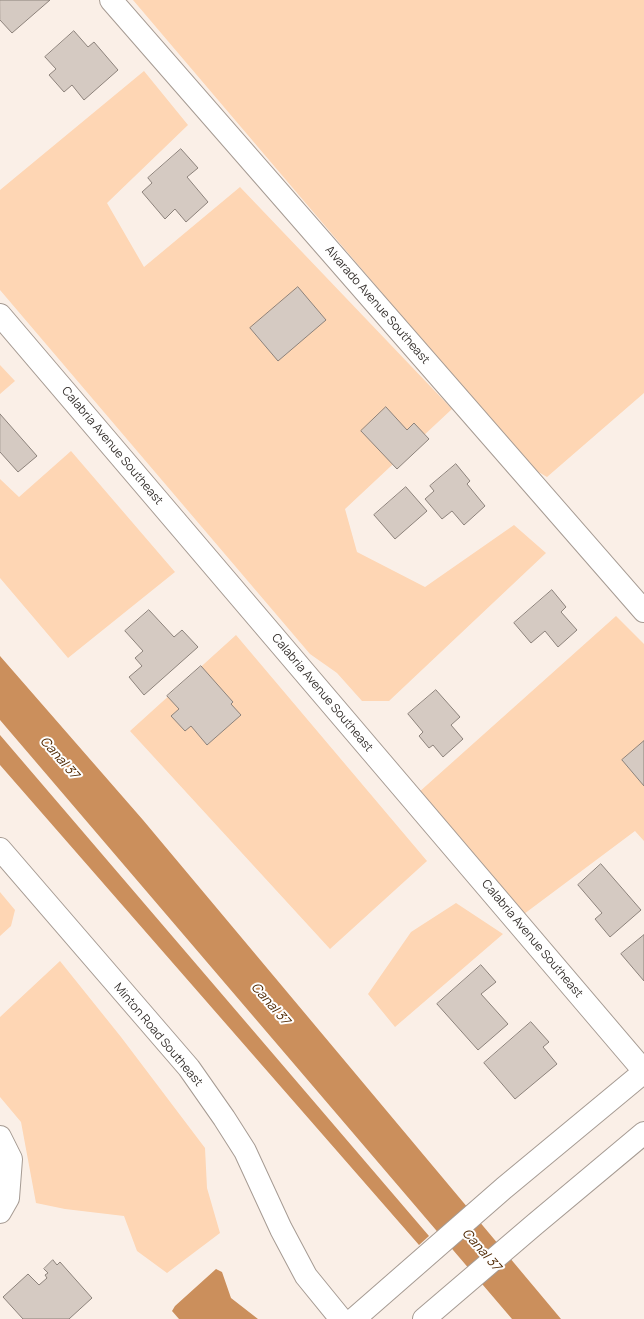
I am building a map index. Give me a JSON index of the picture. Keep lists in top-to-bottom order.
{
  "streets": {
    "street": ["Alvarado Avenue Southeast", "Calabria Avenue Southeast", "Minton Road Southeast"]
  },
  "water": ["Canal 37"]
}
